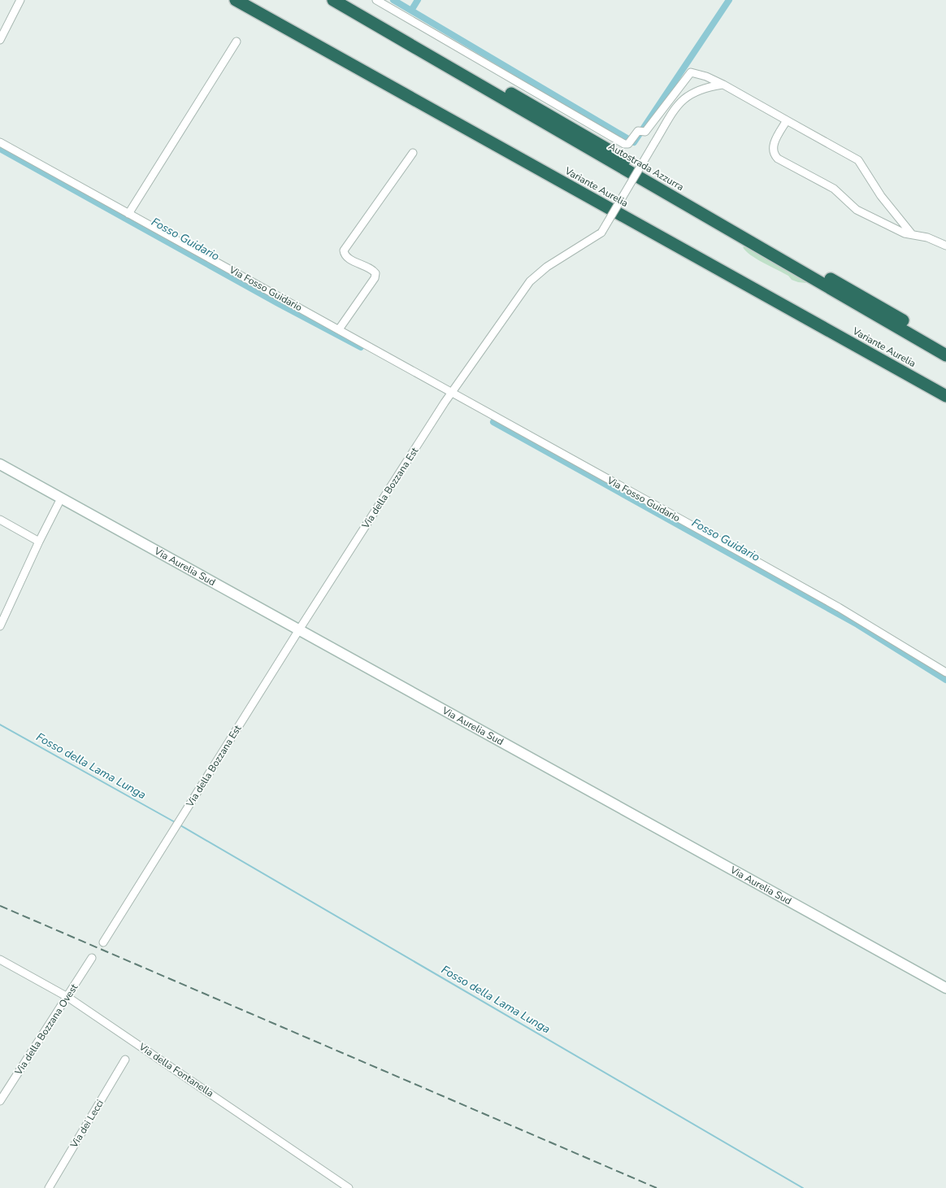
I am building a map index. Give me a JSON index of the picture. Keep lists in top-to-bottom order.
{
  "streets": {
    "highway": ["Autostrada Azzurra", "Variante Aurelia"],
    "main road": ["Via Aurelia Sud"],
    "street": [
      "Via Fosso Guidario",
      "Via della Bozzana Est",
      "Via della Bozzana Ovest",
      "Via della Fontanella",
      "Via dei Lecci"
    ]
  },
  "crossings": [
    ["Via Fosso Guidario", "Via della Bozzana Est"],
    ["Via della Bozzana Est", "Via Aurelia Sud"],
    ["Via della Bozzana Ovest", "Via della Fontanella"]
  ],
  "water": ["Fosso Guidario", "Fosso della Lama Lunga"]
}
